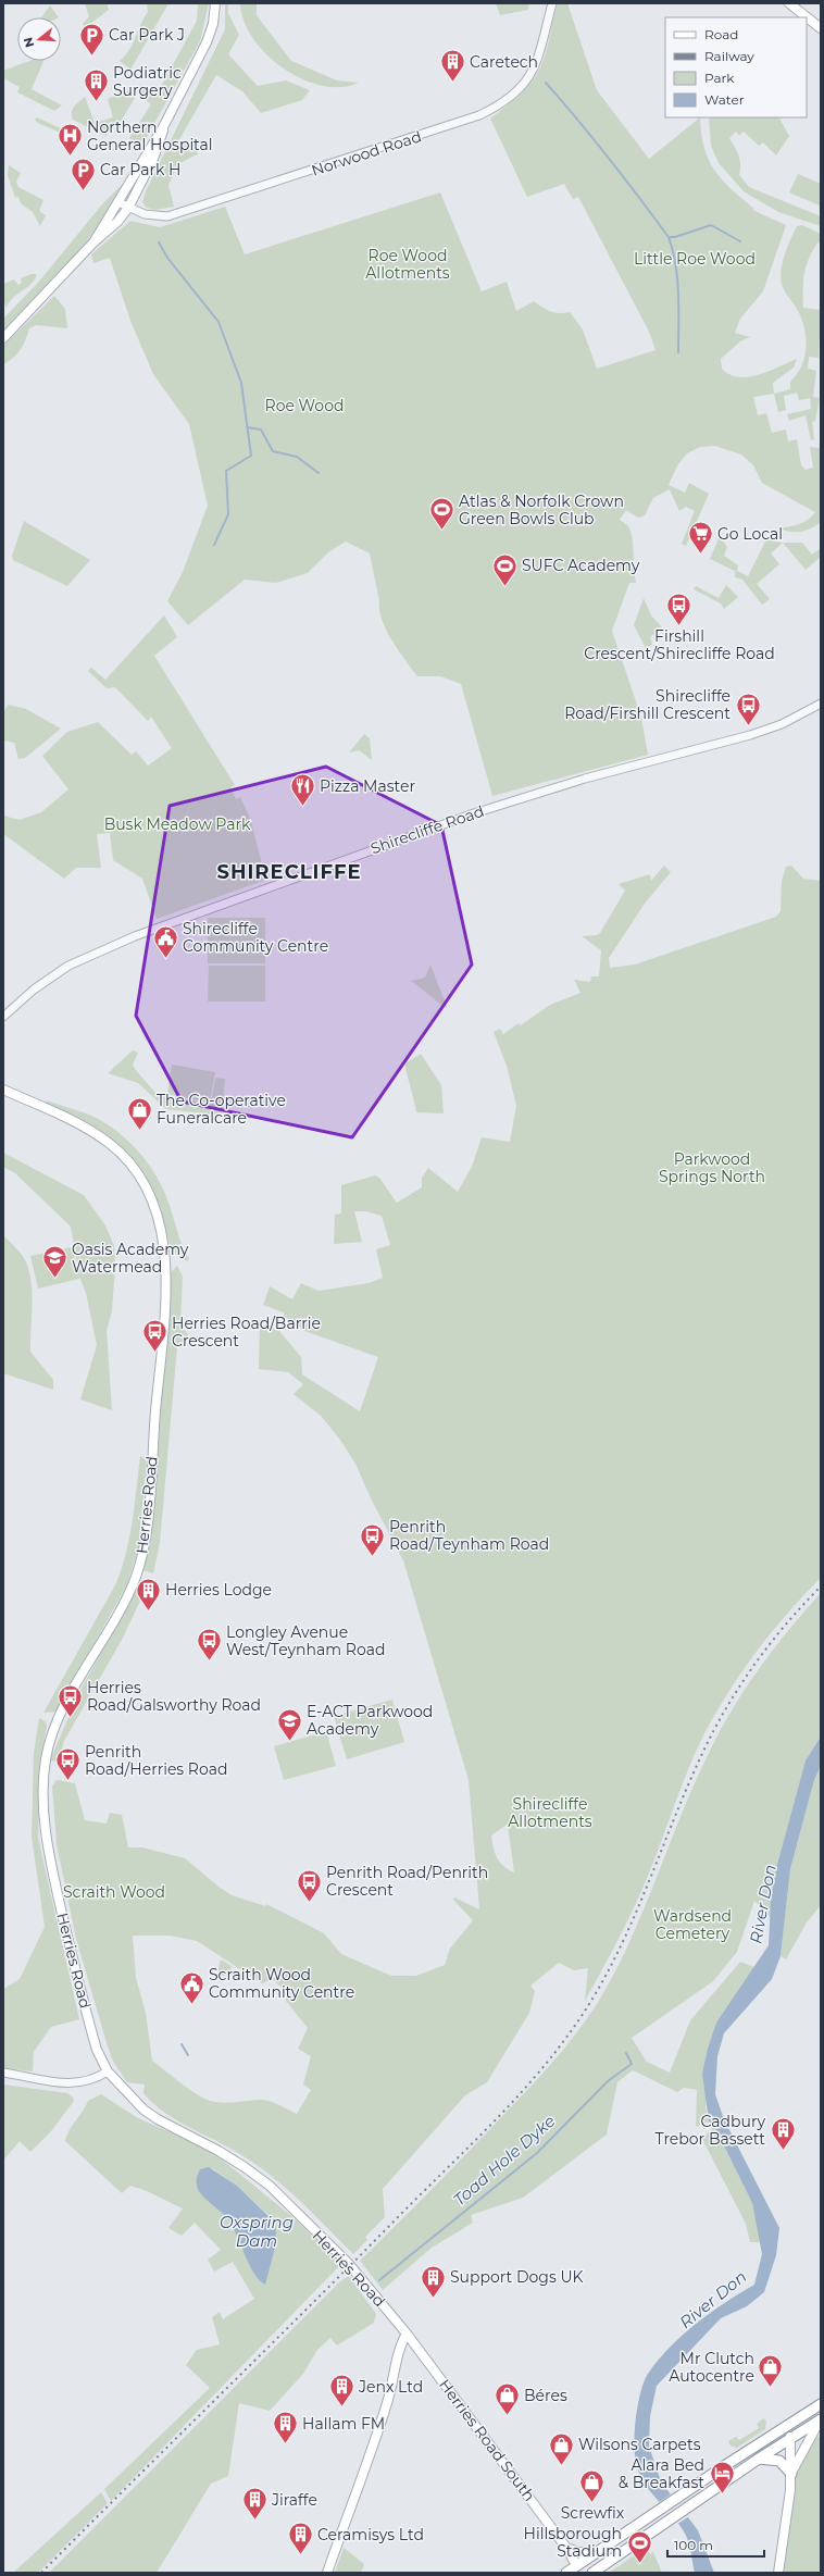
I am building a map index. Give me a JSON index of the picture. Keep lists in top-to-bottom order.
{
  "streets": {
    "main road": ["Herries Road", "Herries Road South"],
    "street": ["Norwood Road", "Shirecliffe Road"]
  },
  "crossings": [
    ["Herries Road", "Herries Road South"]
  ],
  "districts": ["SHIRECLIFFE"],
  "water": ["River Don", "Toad Hole Dyke", "Oxspring Dam"],
  "parks": [
    "Roe Wood Allotments",
    "Little Roe Wood",
    "Roe Wood",
    "Busk Meadow Park",
    "Parkwood Springs North",
    "Shirecliffe Allotments",
    "Scraith Wood",
    "Wardsend Cemetery"
  ],
  "places": {
    "parking": ["Car Park J", "Car Park H"],
    "building": [
      "Caretech",
      "Podiatric Surgery",
      "Herries Lodge",
      "Cadbury Trebor Bassett",
      "Support Dogs UK",
      "Jenx Ltd",
      "Hallam FM",
      "Jiraffe",
      "Ceramisys Ltd"
    ],
    "hospital": ["Northern General Hospital"],
    "sports": ["Atlas & Norfolk Crown Green Bowls Club", "SUFC Academy", "Hillsborough Stadium"],
    "supermarket": ["Go Local"],
    "bus stop": [
      "Firshill Crescent/Shirecliffe Road",
      "Shirecliffe Road/Firshill Crescent",
      "Herries Road/Barrie Crescent",
      "Penrith Road/Teynham Road",
      "Longley Avenue West/Teynham Road",
      "Herries Road/Galsworthy Road",
      "Penrith Road/Herries Road",
      "Penrith Road/Penrith Crescent"
    ],
    "restaurant": ["Pizza Master"],
    "public building": ["Shirecliffe Community Centre", "Scraith Wood Community Centre"],
    "shop": [
      "The Co-operative Funeralcare",
      "Mr Clutch Autocentre",
      "Béres",
      "Wilsons Carpets",
      "Screwfix"
    ],
    "school or university": ["Oasis Academy Watermead", "E-ACT Parkwood Academy"],
    "hotel": ["Alara Bed & Breakfast"]
  },
  "legend": [
    "Road",
    "Railway",
    "Park",
    "Water"
  ],
  "scale_bar": "100 m",
  "north": "left"
}
